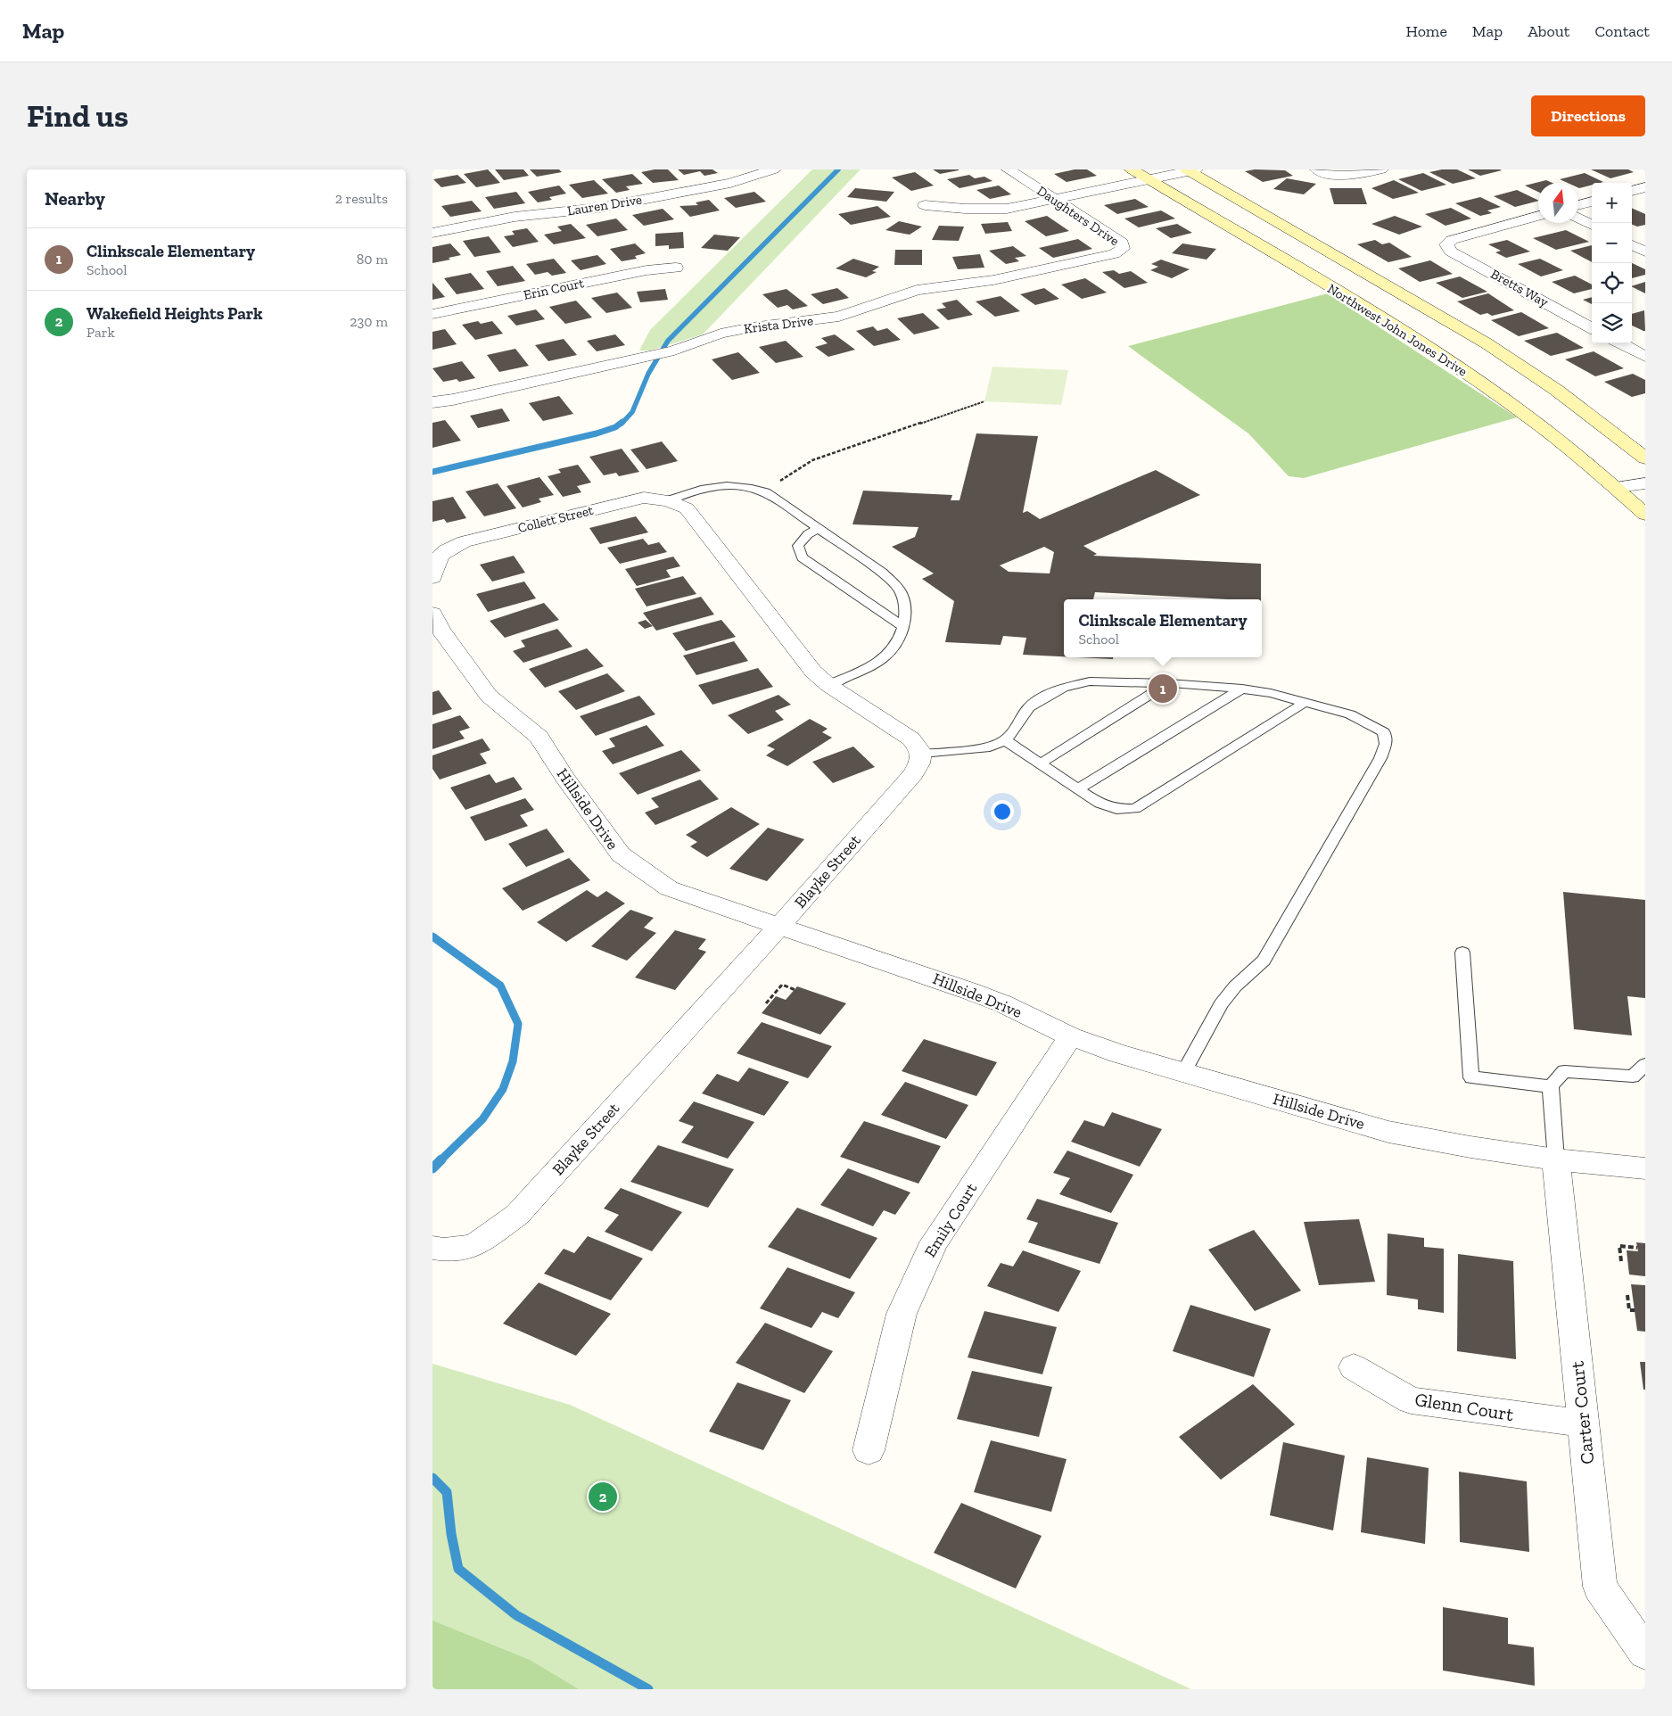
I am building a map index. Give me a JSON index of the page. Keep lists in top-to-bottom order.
{
  "streets": {
    "main road": ["Northwest John Jones Drive"],
    "street": [
      "Lauren Drive",
      "Daughters Drive",
      "Bretts Way",
      "Erin Court",
      "Krista Drive",
      "Collett Street",
      "Hillside Drive",
      "Blayke Street",
      "Emily Court",
      "Glenn Court",
      "Carter Court"
    ]
  },
  "crossings": [
    ["Daughters Drive", "Krista Drive"],
    ["Hillside Drive", "Blayke Street"],
    ["Hillside Drive", "Emily Court"],
    ["Hillside Drive", "Carter Court"],
    ["Glenn Court", "Carter Court"]
  ],
  "north": "top",
  "page": {
    "header": "Map",
    "nav": [
      "Home",
      "Map",
      "About",
      "Contact"
    ],
    "buttons": "Directions",
    "title": "Find us",
    "heading": ["Nearby", "2 results"],
    "map_buttons": ["+", "−"],
    "list": [
      {
        "mark": "1",
        "name": "Clinkscale Elementary",
        "note": "School",
        "value": "80 m"
      },
      {
        "mark": "2",
        "name": "Wakefield Heights Park",
        "note": "Park",
        "value": "230 m"
      }
    ],
    "popup": ["Clinkscale Elementary", "School"],
    "pins": ["1", "2"]
  }
}
